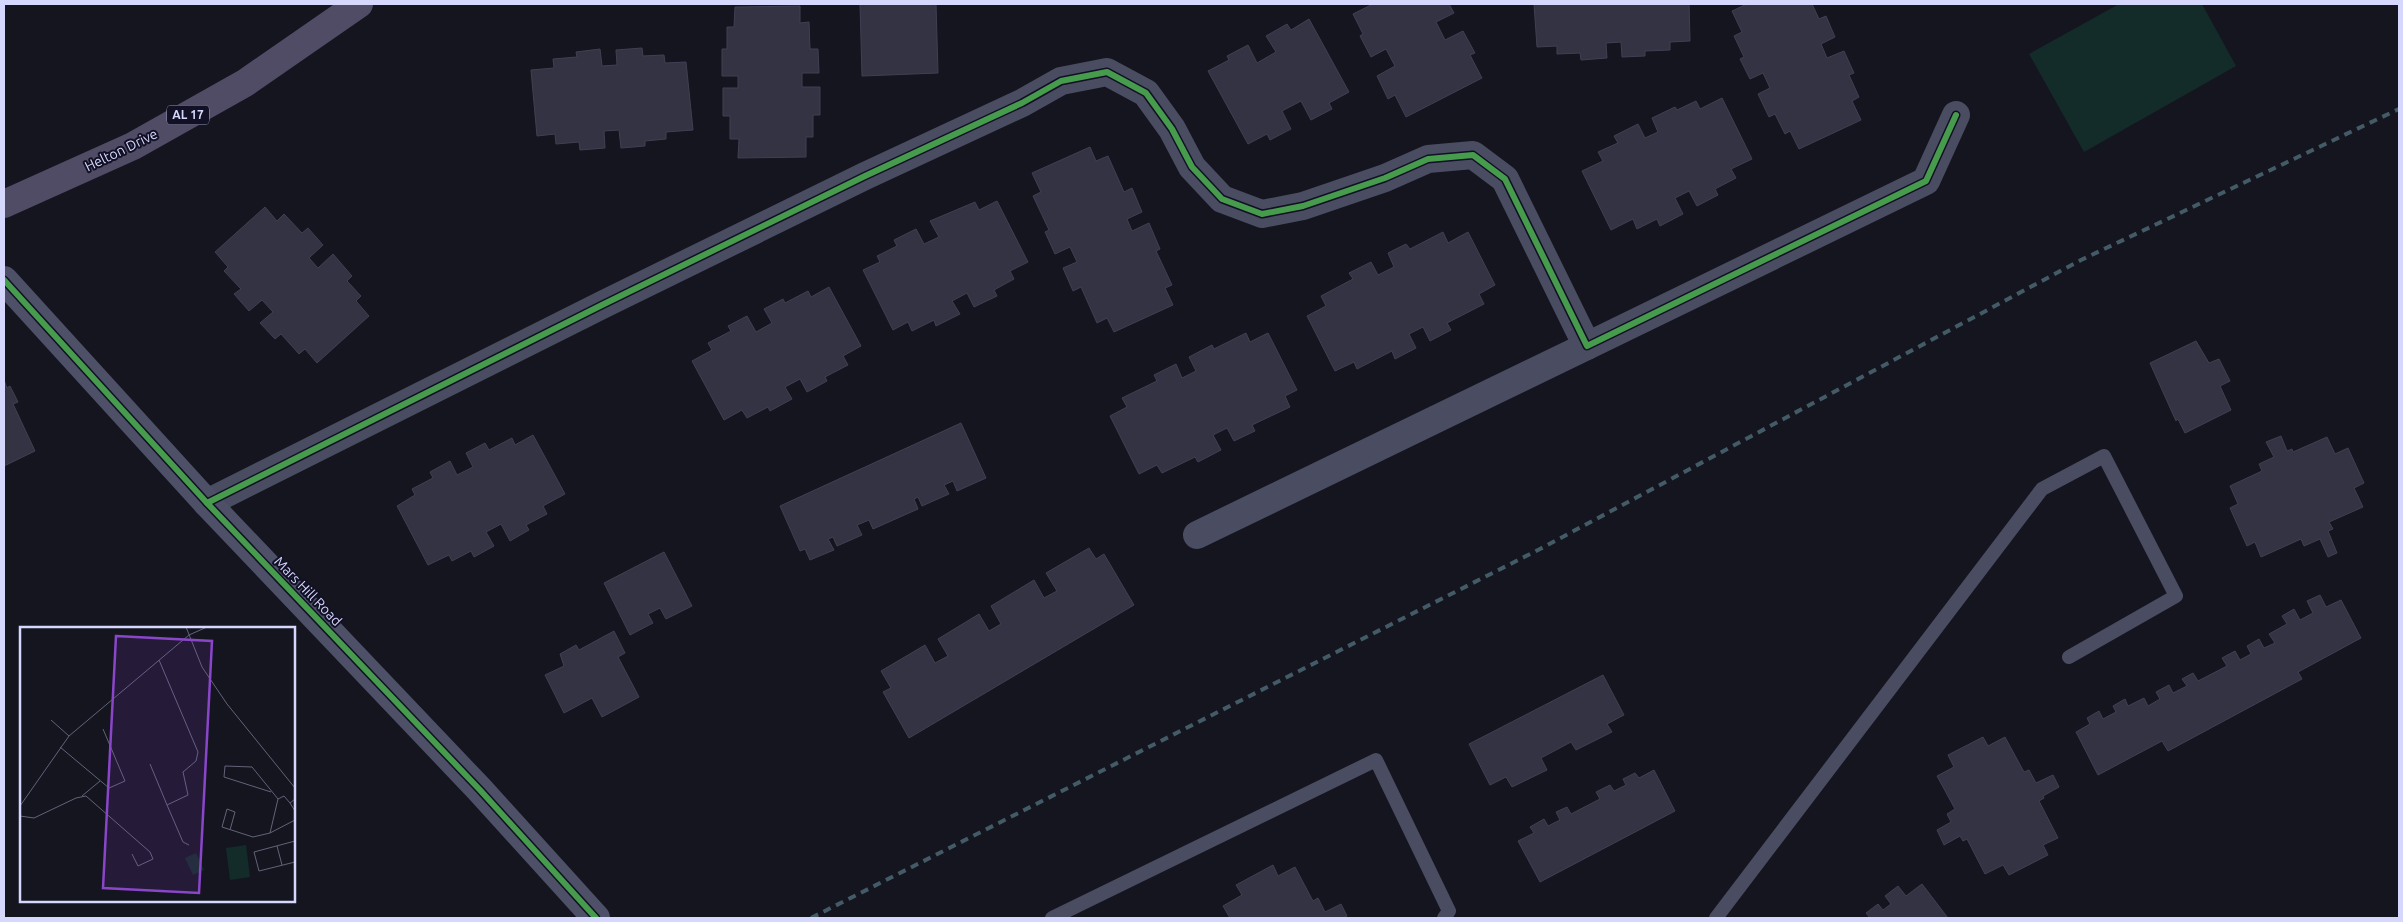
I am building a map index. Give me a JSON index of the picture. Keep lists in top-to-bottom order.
{
  "streets": {
    "main road": ["AL 17", "Helton Drive"],
    "street": ["Mars Hill Road"]
  }
}
